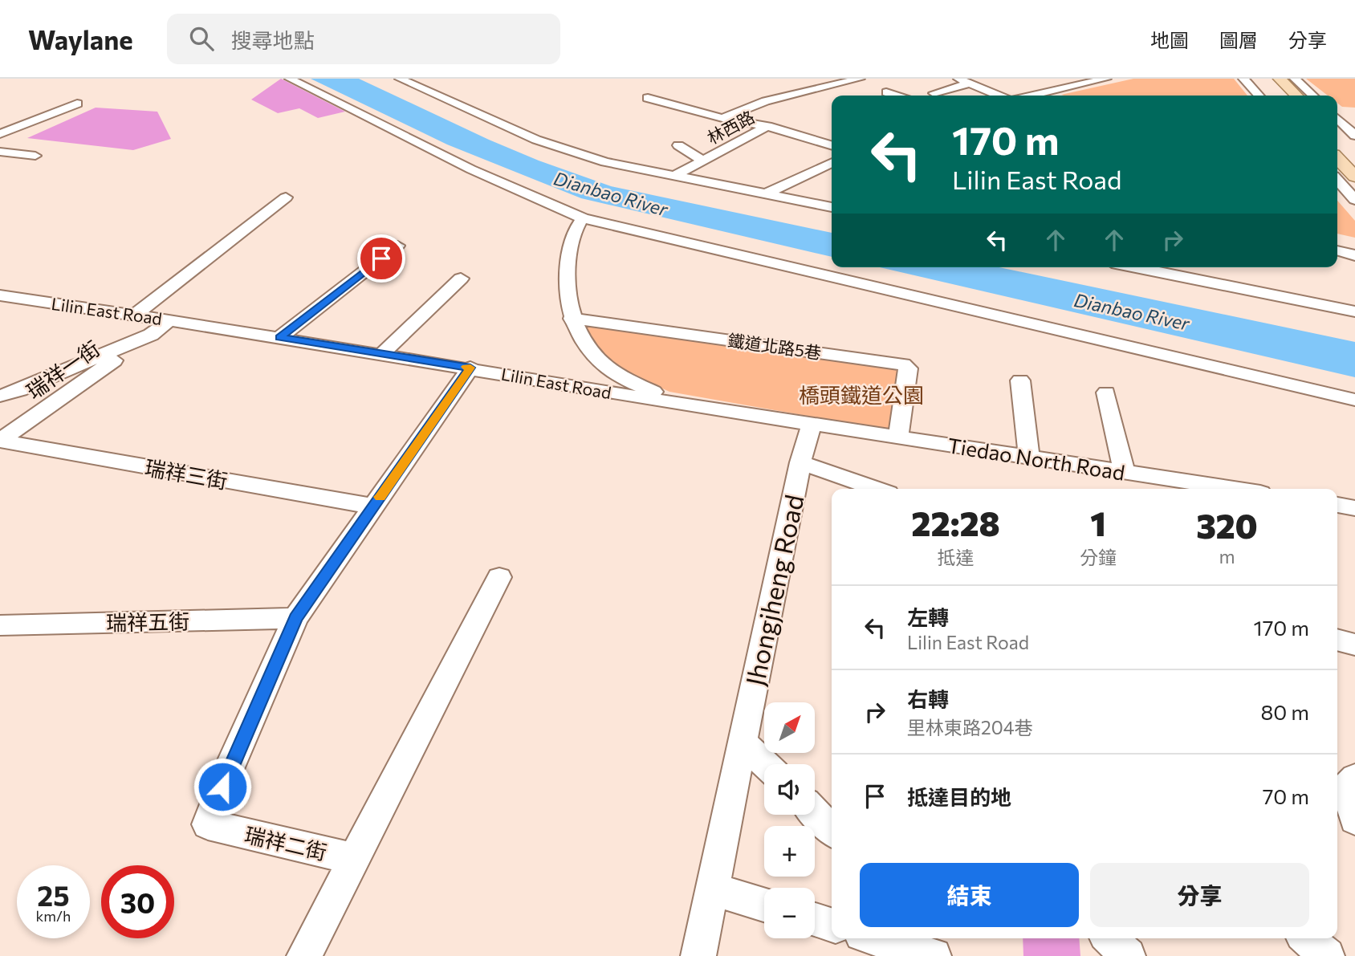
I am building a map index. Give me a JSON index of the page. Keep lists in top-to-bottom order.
{
  "streets": {
    "street": [
      "林西路",
      "Lilin East Road",
      "鐵道北路5巷",
      "瑞祥一街",
      "Tiedao North Road",
      "瑞祥三街",
      "Jhongjheng Road",
      "瑞祥五街",
      "瑞祥二街"
    ]
  },
  "crossings": [
    ["Lilin East Road", "Tiedao North Road"],
    ["Lilin East Road", "Jhongjheng Road"],
    ["Lilin East Road", "瑞祥二街"],
    ["鐵道北路5巷", "Tiedao North Road"],
    ["瑞祥一街", "瑞祥三街"],
    ["Tiedao North Road", "Jhongjheng Road"],
    ["瑞祥三街", "瑞祥二街"],
    ["瑞祥五街", "瑞祥二街"]
  ],
  "water": ["Dianbao River"],
  "parks": ["橋頭鐵道公園"],
  "north": "top right",
  "page": {
    "header": "Waylane",
    "search": "搜尋地點",
    "nav": ["地圖", "圖層", "分享"],
    "turn": ["170 m", "Lilin East Road"],
    "eta": [
      "22:28",
      "抵達",
      "1",
      "分鐘",
      "320",
      "m"
    ],
    "list": [
      {
        "name": "左轉",
        "note": "Lilin East Road",
        "value": "170 m"
      },
      {
        "name": "右轉",
        "note": "里林東路204巷",
        "value": "80 m"
      },
      {
        "name": "抵達目的地",
        "value": "70 m"
      }
    ],
    "map_buttons": ["+", "−"],
    "buttons": ["結束", "分享"],
    "speed": "25 km/h",
    "limit": "30"
  }
}
